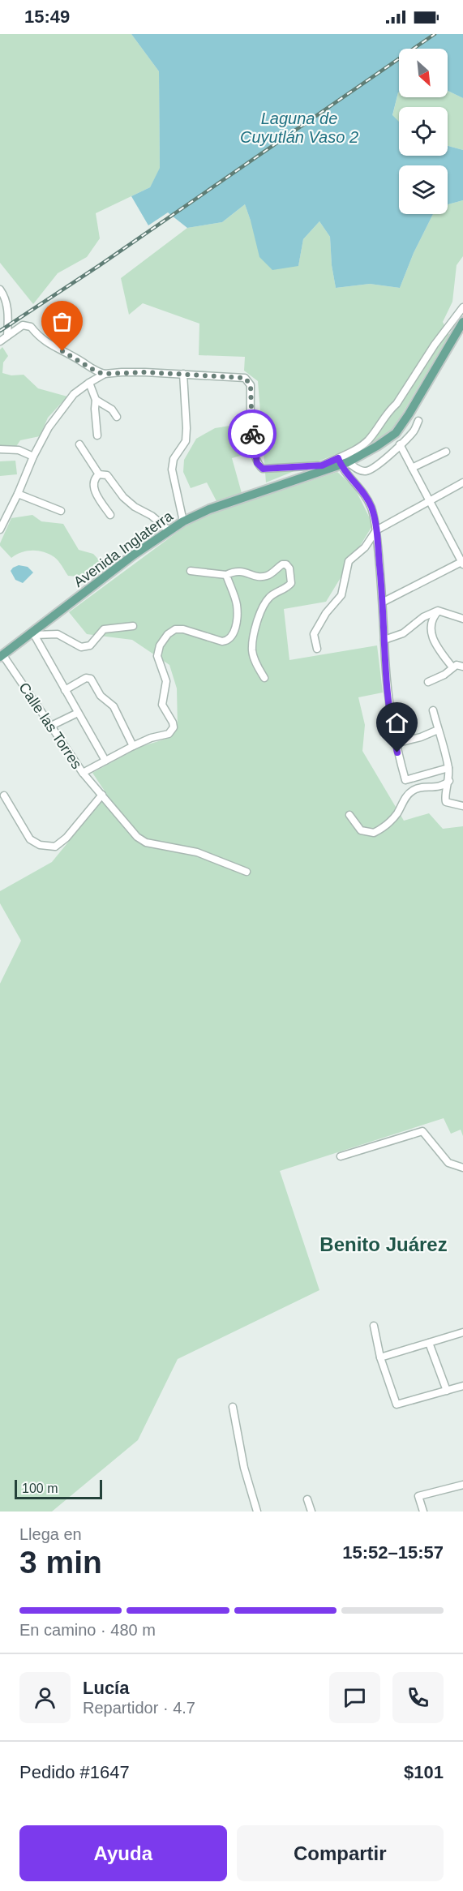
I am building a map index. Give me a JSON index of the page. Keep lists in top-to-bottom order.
{
  "streets": {
    "main road": ["Avenida Inglaterra"],
    "street": ["Calle las Torres"]
  },
  "crossings": [
    ["Avenida Inglaterra", "Calle las Torres"]
  ],
  "districts": ["Benito Juárez"],
  "water": ["Laguna de Cuyutlán Vaso 2"],
  "scale_bar": "100 m",
  "north": "bottom right",
  "page": {
    "status": "15:49",
    "scale": "100 m",
    "heading": ["3 min", "Llega en", "15:52–15:57"],
    "panel": [
      "Lucía",
      "Repartidor · 4.7",
      "Pedido #1647",
      "$101"
    ],
    "bar": "En camino · 480 m",
    "buttons": ["Ayuda", "Compartir"]
  }
}
